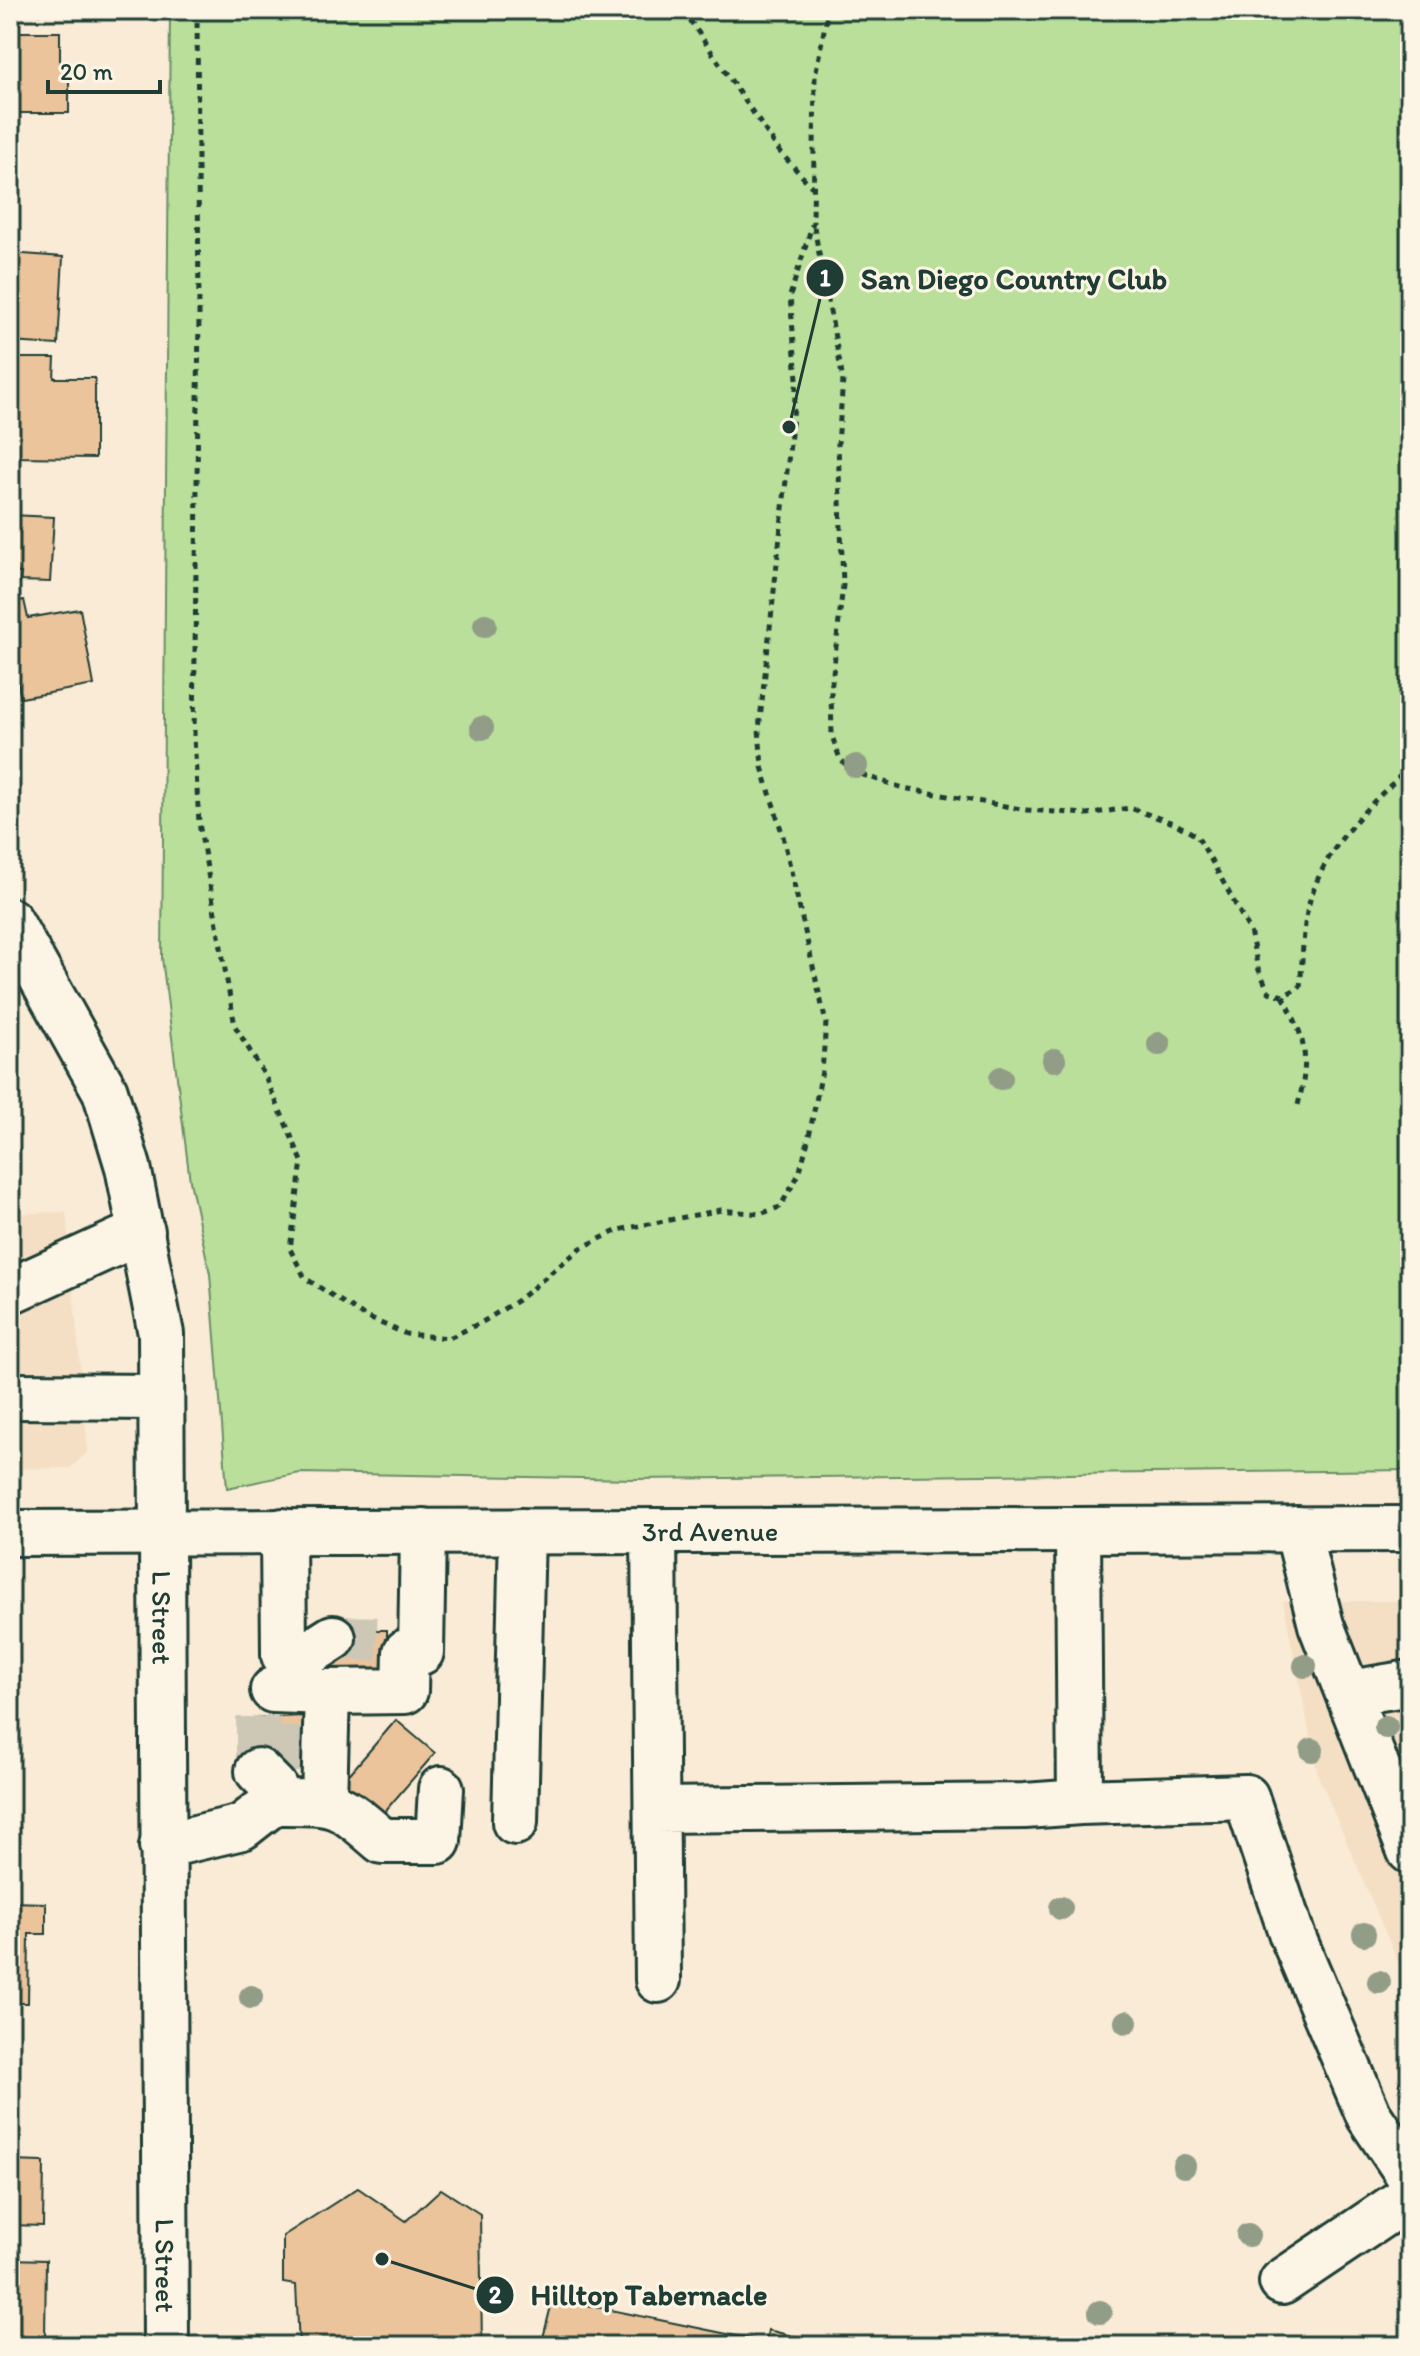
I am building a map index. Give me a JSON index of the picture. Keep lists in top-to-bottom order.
{
  "streets": {
    "main road": ["3rd Avenue", "L Street"]
  },
  "crossings": [
    ["3rd Avenue", "L Street"]
  ],
  "places": ["San Diego Country Club", "Hilltop Tabernacle"],
  "scale_bar": "20 m"
}
